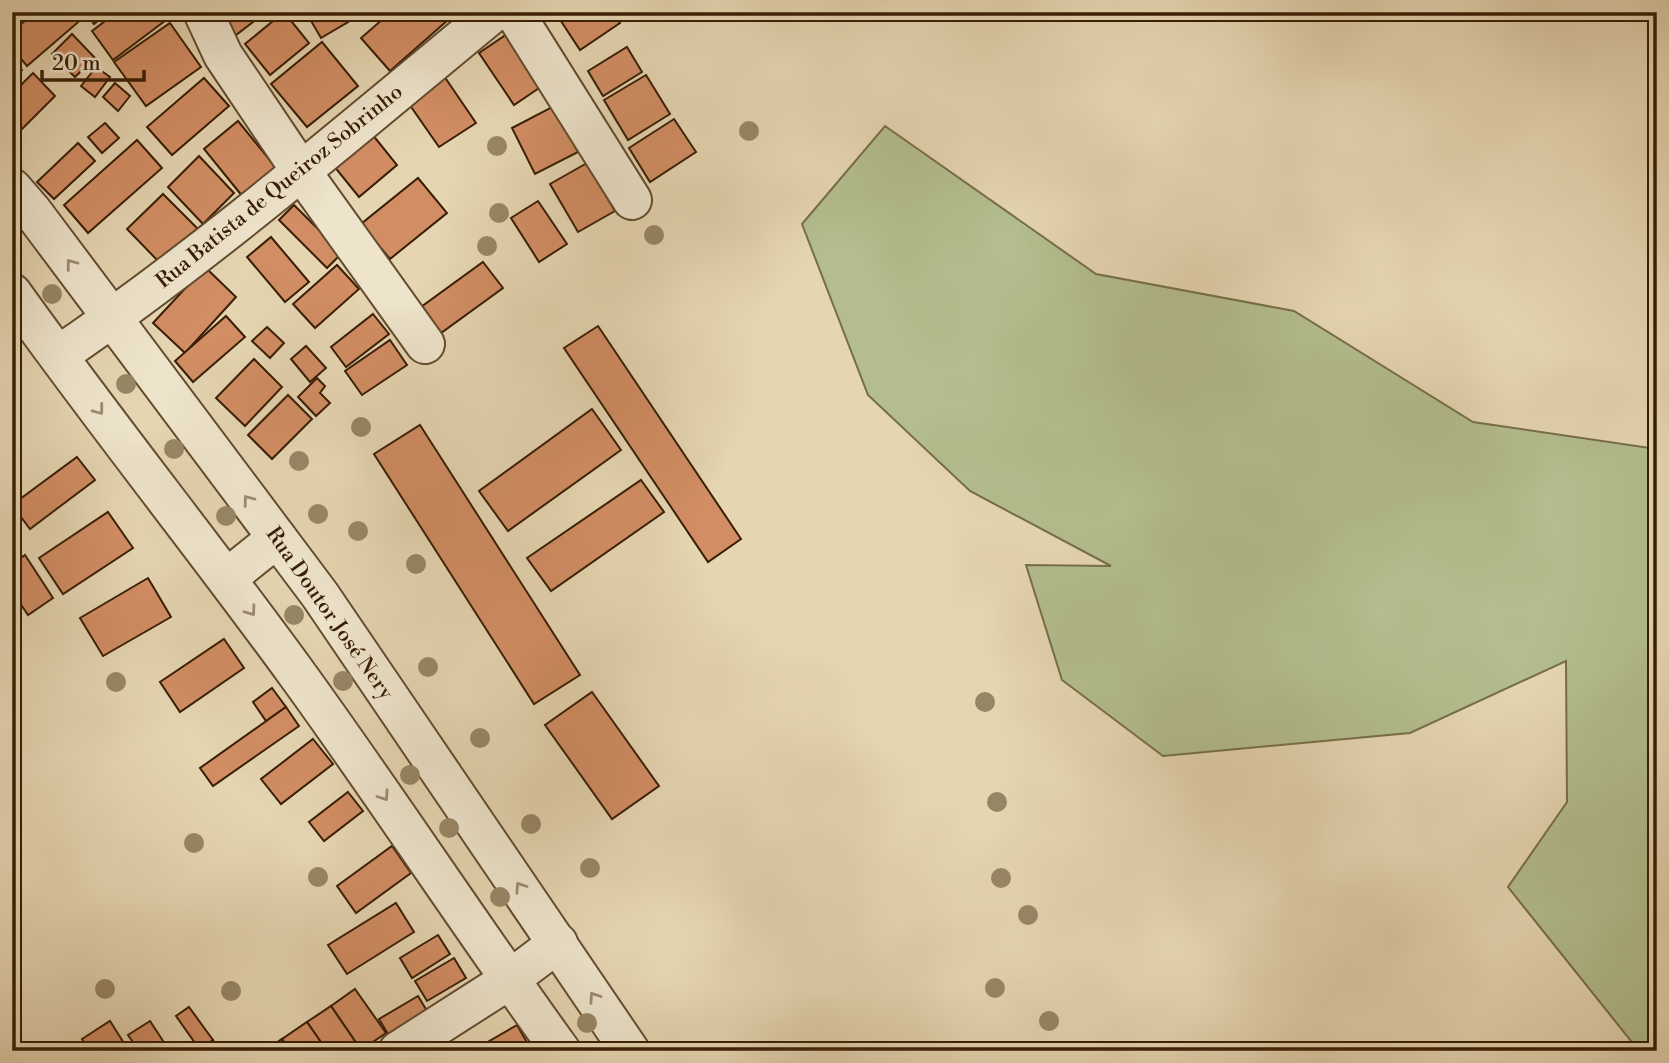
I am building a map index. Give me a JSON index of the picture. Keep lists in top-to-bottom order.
{
  "streets": {
    "street": ["Rua Batista de Queiroz Sobrinho", "Rua Doutor José Nery"]
  },
  "crossings": [
    ["Rua Batista de Queiroz Sobrinho", "Rua Doutor José Nery"]
  ],
  "scale_bar": "20 m"
}
